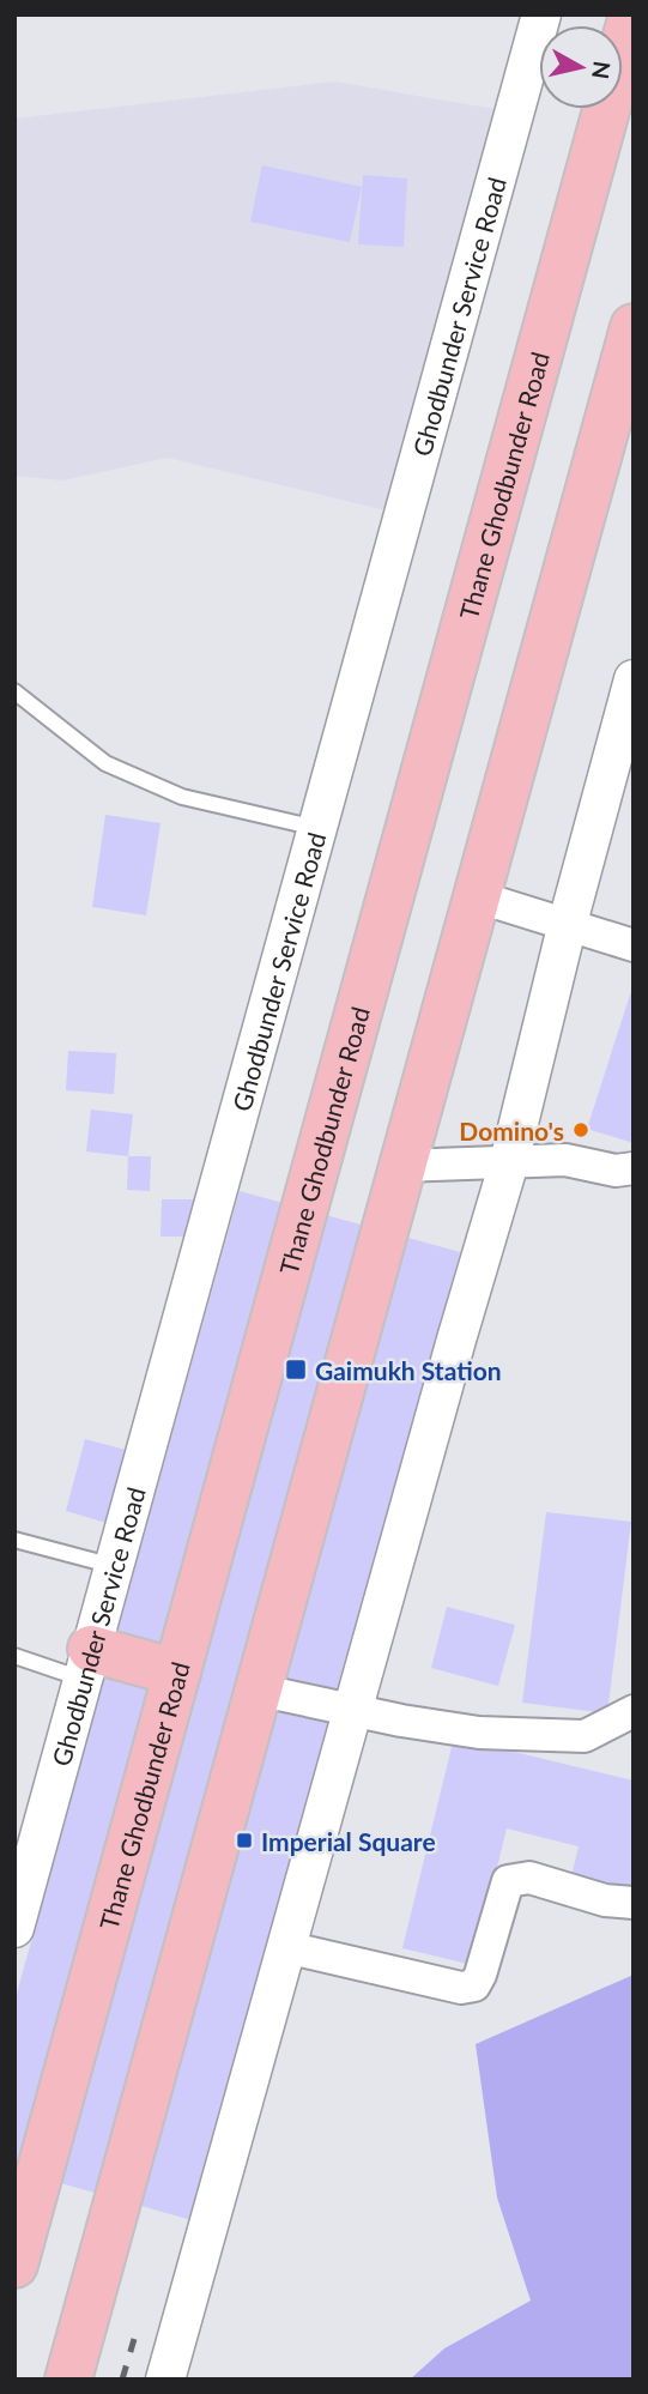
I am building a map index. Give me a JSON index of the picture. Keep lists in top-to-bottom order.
{
  "streets": {
    "main road": ["Thane Ghodbunder Road"],
    "street": ["Ghodbunder Service Road"]
  },
  "places": {
    "other": ["Domino's"],
    "transit": ["Gaimukh Station", "Imperial Square"]
  },
  "north": "right"
}
